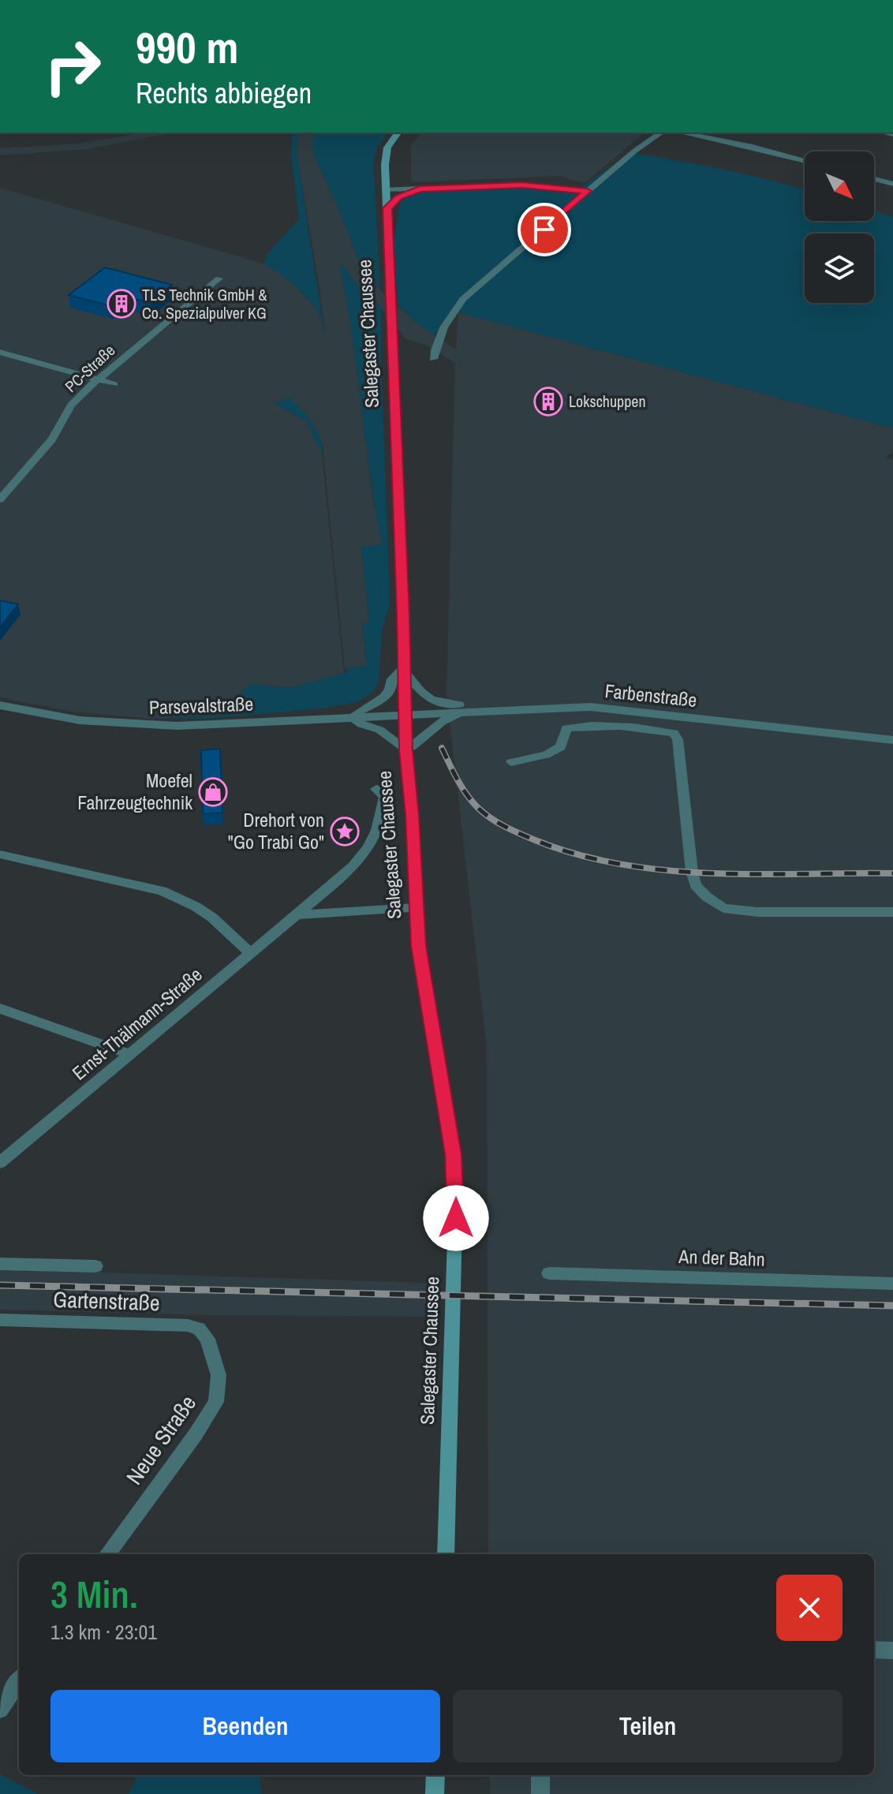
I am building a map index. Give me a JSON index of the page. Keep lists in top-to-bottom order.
{
  "streets": {
    "main road": ["Salegaster Chaussee"],
    "street": [
      "PC-Straße",
      "Farbenstraße",
      "Parsevalstraße",
      "Ernst-Thälmann-Straße",
      "An der Bahn",
      "Gartenstraße",
      "Neue Straße"
    ]
  },
  "crossings": [
    ["Salegaster Chaussee", "Farbenstraße"],
    ["Salegaster Chaussee", "Parsevalstraße"],
    ["Farbenstraße", "Parsevalstraße"],
    ["Gartenstraße", "Neue Straße"]
  ],
  "places": {
    "building": ["TLS Technik GmbH & Co. Spezialpulver KG", "Lokschuppen"],
    "shop": ["Moefel Fahrzeugtechnik"],
    "place": ["Drehort von \"Go Trabi Go\""]
  },
  "north": "bottom right",
  "page": {
    "turn": ["990 m", "Rechts abbiegen"],
    "heading": ["3 Min.", "1.3 km · 23:01"],
    "buttons": ["Beenden", "Teilen"]
  }
}
